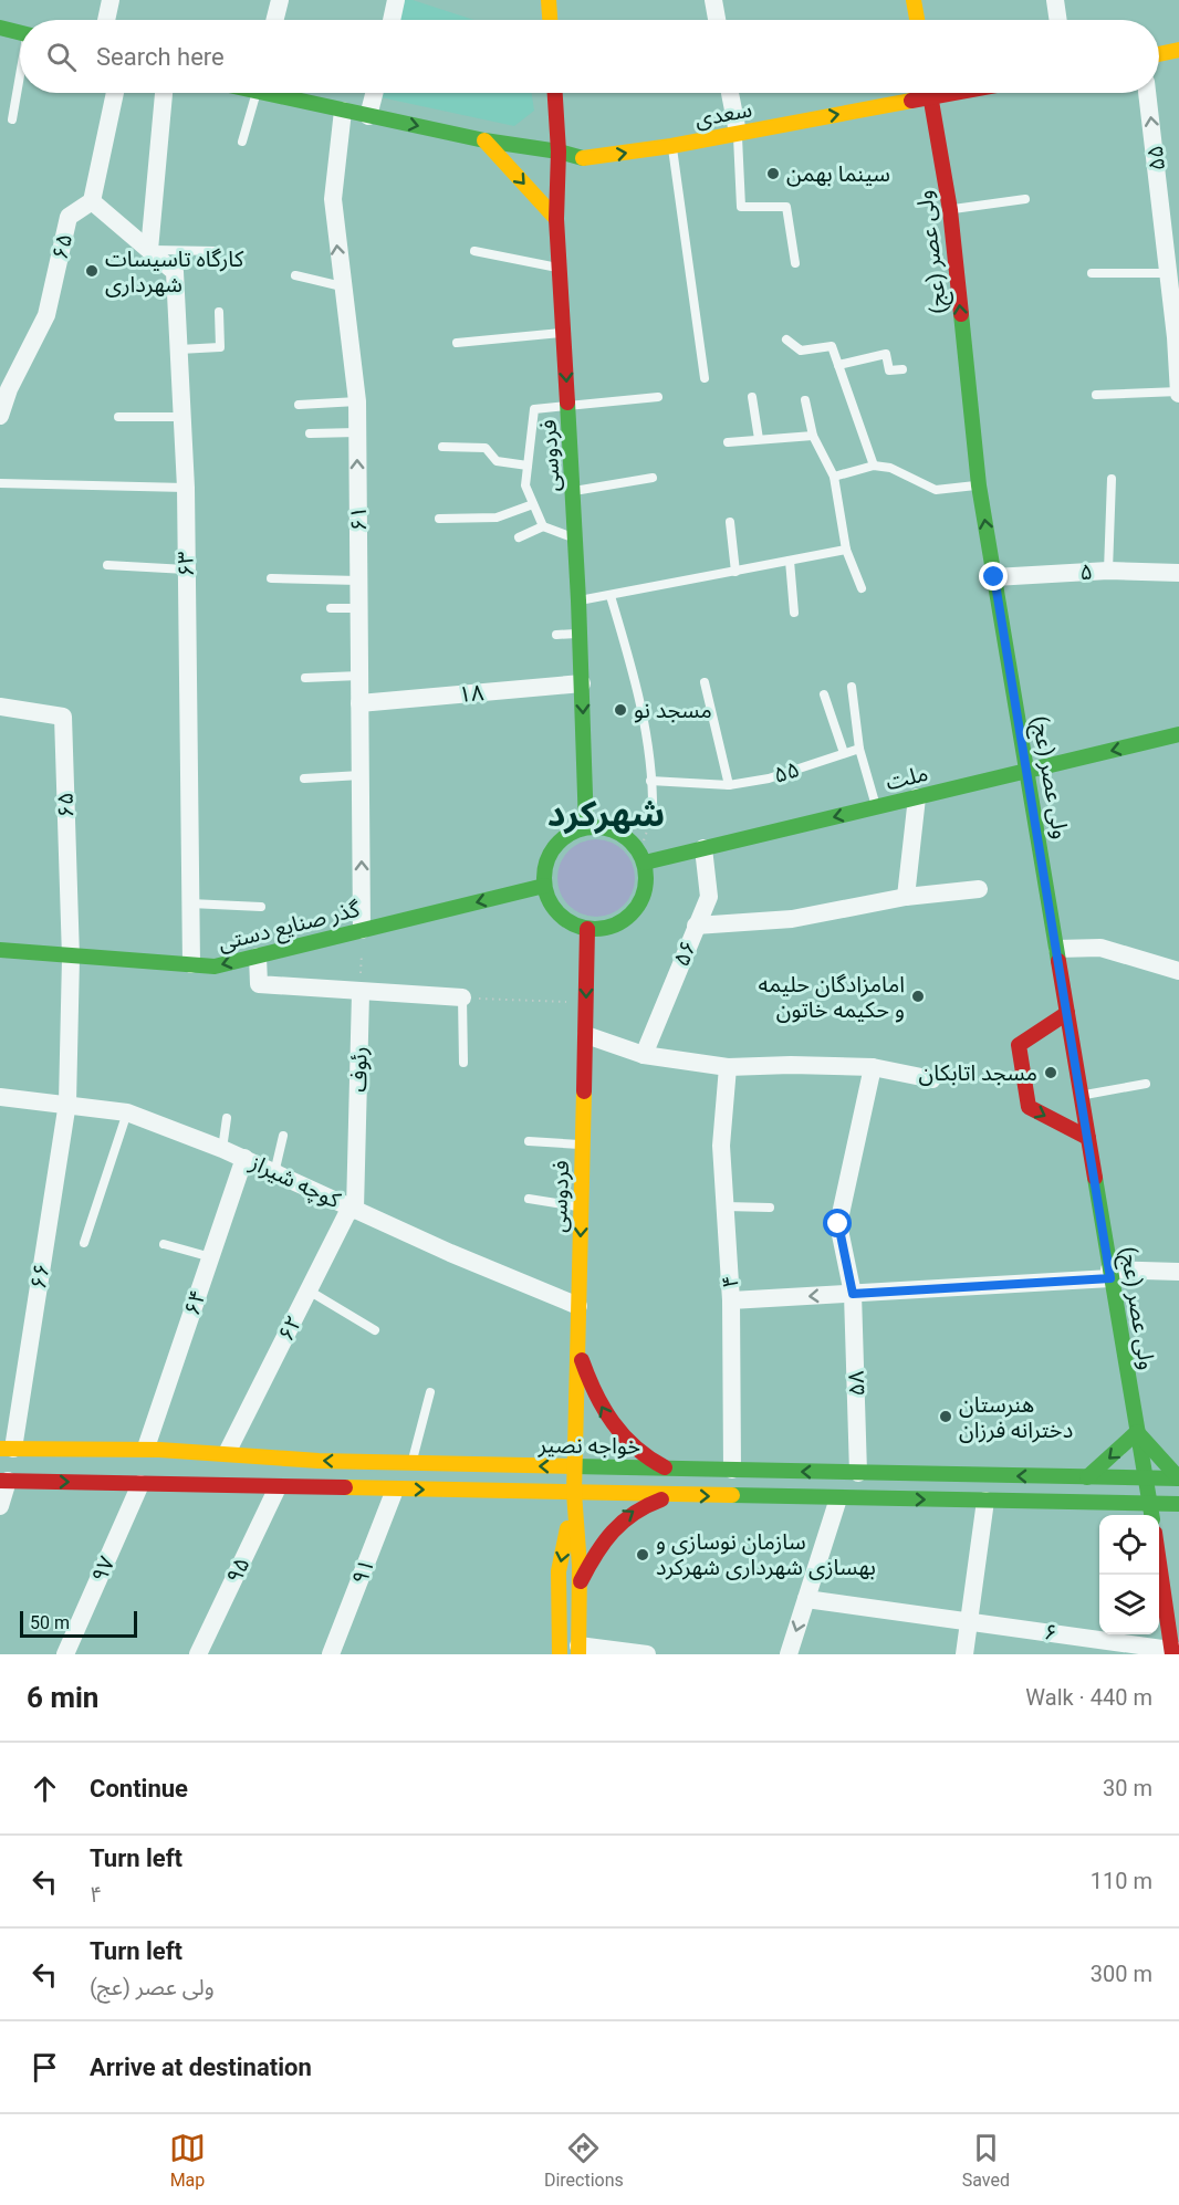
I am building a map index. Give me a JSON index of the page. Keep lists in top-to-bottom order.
{
  "streets": {
    "main road": [
      "سعدی",
      "ولی عصر (عج)",
      "فردوسی",
      "ملت",
      "گذر صنایع دستی",
      "خواجه نصیر"
    ],
    "street": [
      "۵۵",
      "۶۵",
      "۶۱",
      "۶۳",
      "۵",
      "۱۸",
      "۵۶",
      "رئوف",
      "کوچه شیراز",
      "۶۶",
      "۴",
      "۶۴",
      "۶۲",
      "۵۸",
      "۹۷",
      "۹۵",
      "۹۱",
      "۶"
    ]
  },
  "crossings": [
    ["سعدی", "ولی عصر (عج)"],
    ["سعدی", "فردوسی"],
    ["سعدی", "۶۱"],
    ["۶۵", "۶۳"],
    ["۶۵", "گذر صنایع دستی"],
    ["۶۵", "۶۶"],
    ["ولی عصر (عج)", "۵"],
    ["ولی عصر (عج)", "ملت"],
    ["ولی عصر (عج)", "۴"],
    ["ولی عصر (عج)", "خواجه نصیر"],
    ["فردوسی", "۱۸"],
    ["فردوسی", "ملت"],
    ["فردوسی", "گذر صنایع دستی"],
    ["فردوسی", "کوچه شیراز"],
    ["فردوسی", "خواجه نصیر"],
    ["۶۱", "۱۸"],
    ["۶۱", "گذر صنایع دستی"],
    ["۶۳", "گذر صنایع دستی"],
    ["ملت", "گذر صنایع دستی"],
    ["ملت", "۵۶"],
    ["گذر صنایع دستی", "۶۶"],
    ["رئوف", "کوچه شیراز"],
    ["رئوف", "۶۲"],
    ["کوچه شیراز", "۶۶"],
    ["کوچه شیراز", "۶۴"],
    ["کوچه شیراز", "۶۲"],
    ["۶۶", "خواجه نصیر"],
    ["۴", "۵۸"],
    ["۶۴", "خواجه نصیر"],
    ["۶۲", "خواجه نصیر"],
    ["۵۸", "خواجه نصیر"]
  ],
  "one_way": [
    "سعدی",
    "۶۱",
    "ملت",
    "گذر صنایع دستی"
  ],
  "districts": ["شهرکرد"],
  "places": [
    "سینما بهمن",
    "کارگاه تاسیسات شهرداری",
    "مسجد نو",
    "امامزادگان حلیمه و حکیمه خاتون",
    "مسجد اتابکان",
    "هنرستان دخترانه فرزان",
    "سازمان نوسازی و بهسازی شهرداری شهرکرد"
  ],
  "scale_bar": "50 m",
  "page": {
    "search": "Search here",
    "scale": "50 m",
    "heading": ["6 min", "Walk · 440 m"],
    "list": [
      ["Continue", "30 m"],
      ["Turn left", "۴", "110 m"],
      ["Turn left", "ولی عصر (عج)", "300 m"],
      "Arrive at destination"
    ],
    "nav": ["Map", "Directions", "Saved"]
  }
}
